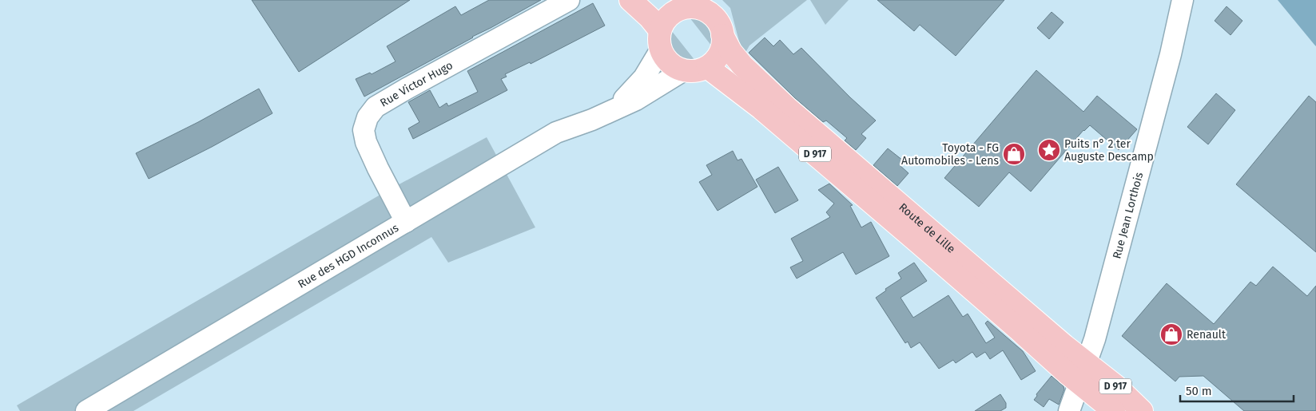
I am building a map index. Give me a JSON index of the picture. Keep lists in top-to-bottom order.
{
  "streets": {
    "main road": ["D 917", "Route de Lille"],
    "street": ["Rue Victor Hugo", "Rue Jean Lorthois", "Rue des HGD Inconnus"]
  },
  "crossings": [
    ["Rue Victor Hugo", "Rue des HGD Inconnus"],
    ["Rue Jean Lorthois", "Route de Lille"],
    ["Route de Lille", "Rue des HGD Inconnus"]
  ],
  "places": {
    "place": ["Puits n° 2 ter Auguste Descamp"],
    "shop": ["Toyota - FG Automobiles - Lens", "Renault"]
  },
  "scale_bar": "50 m"
}
